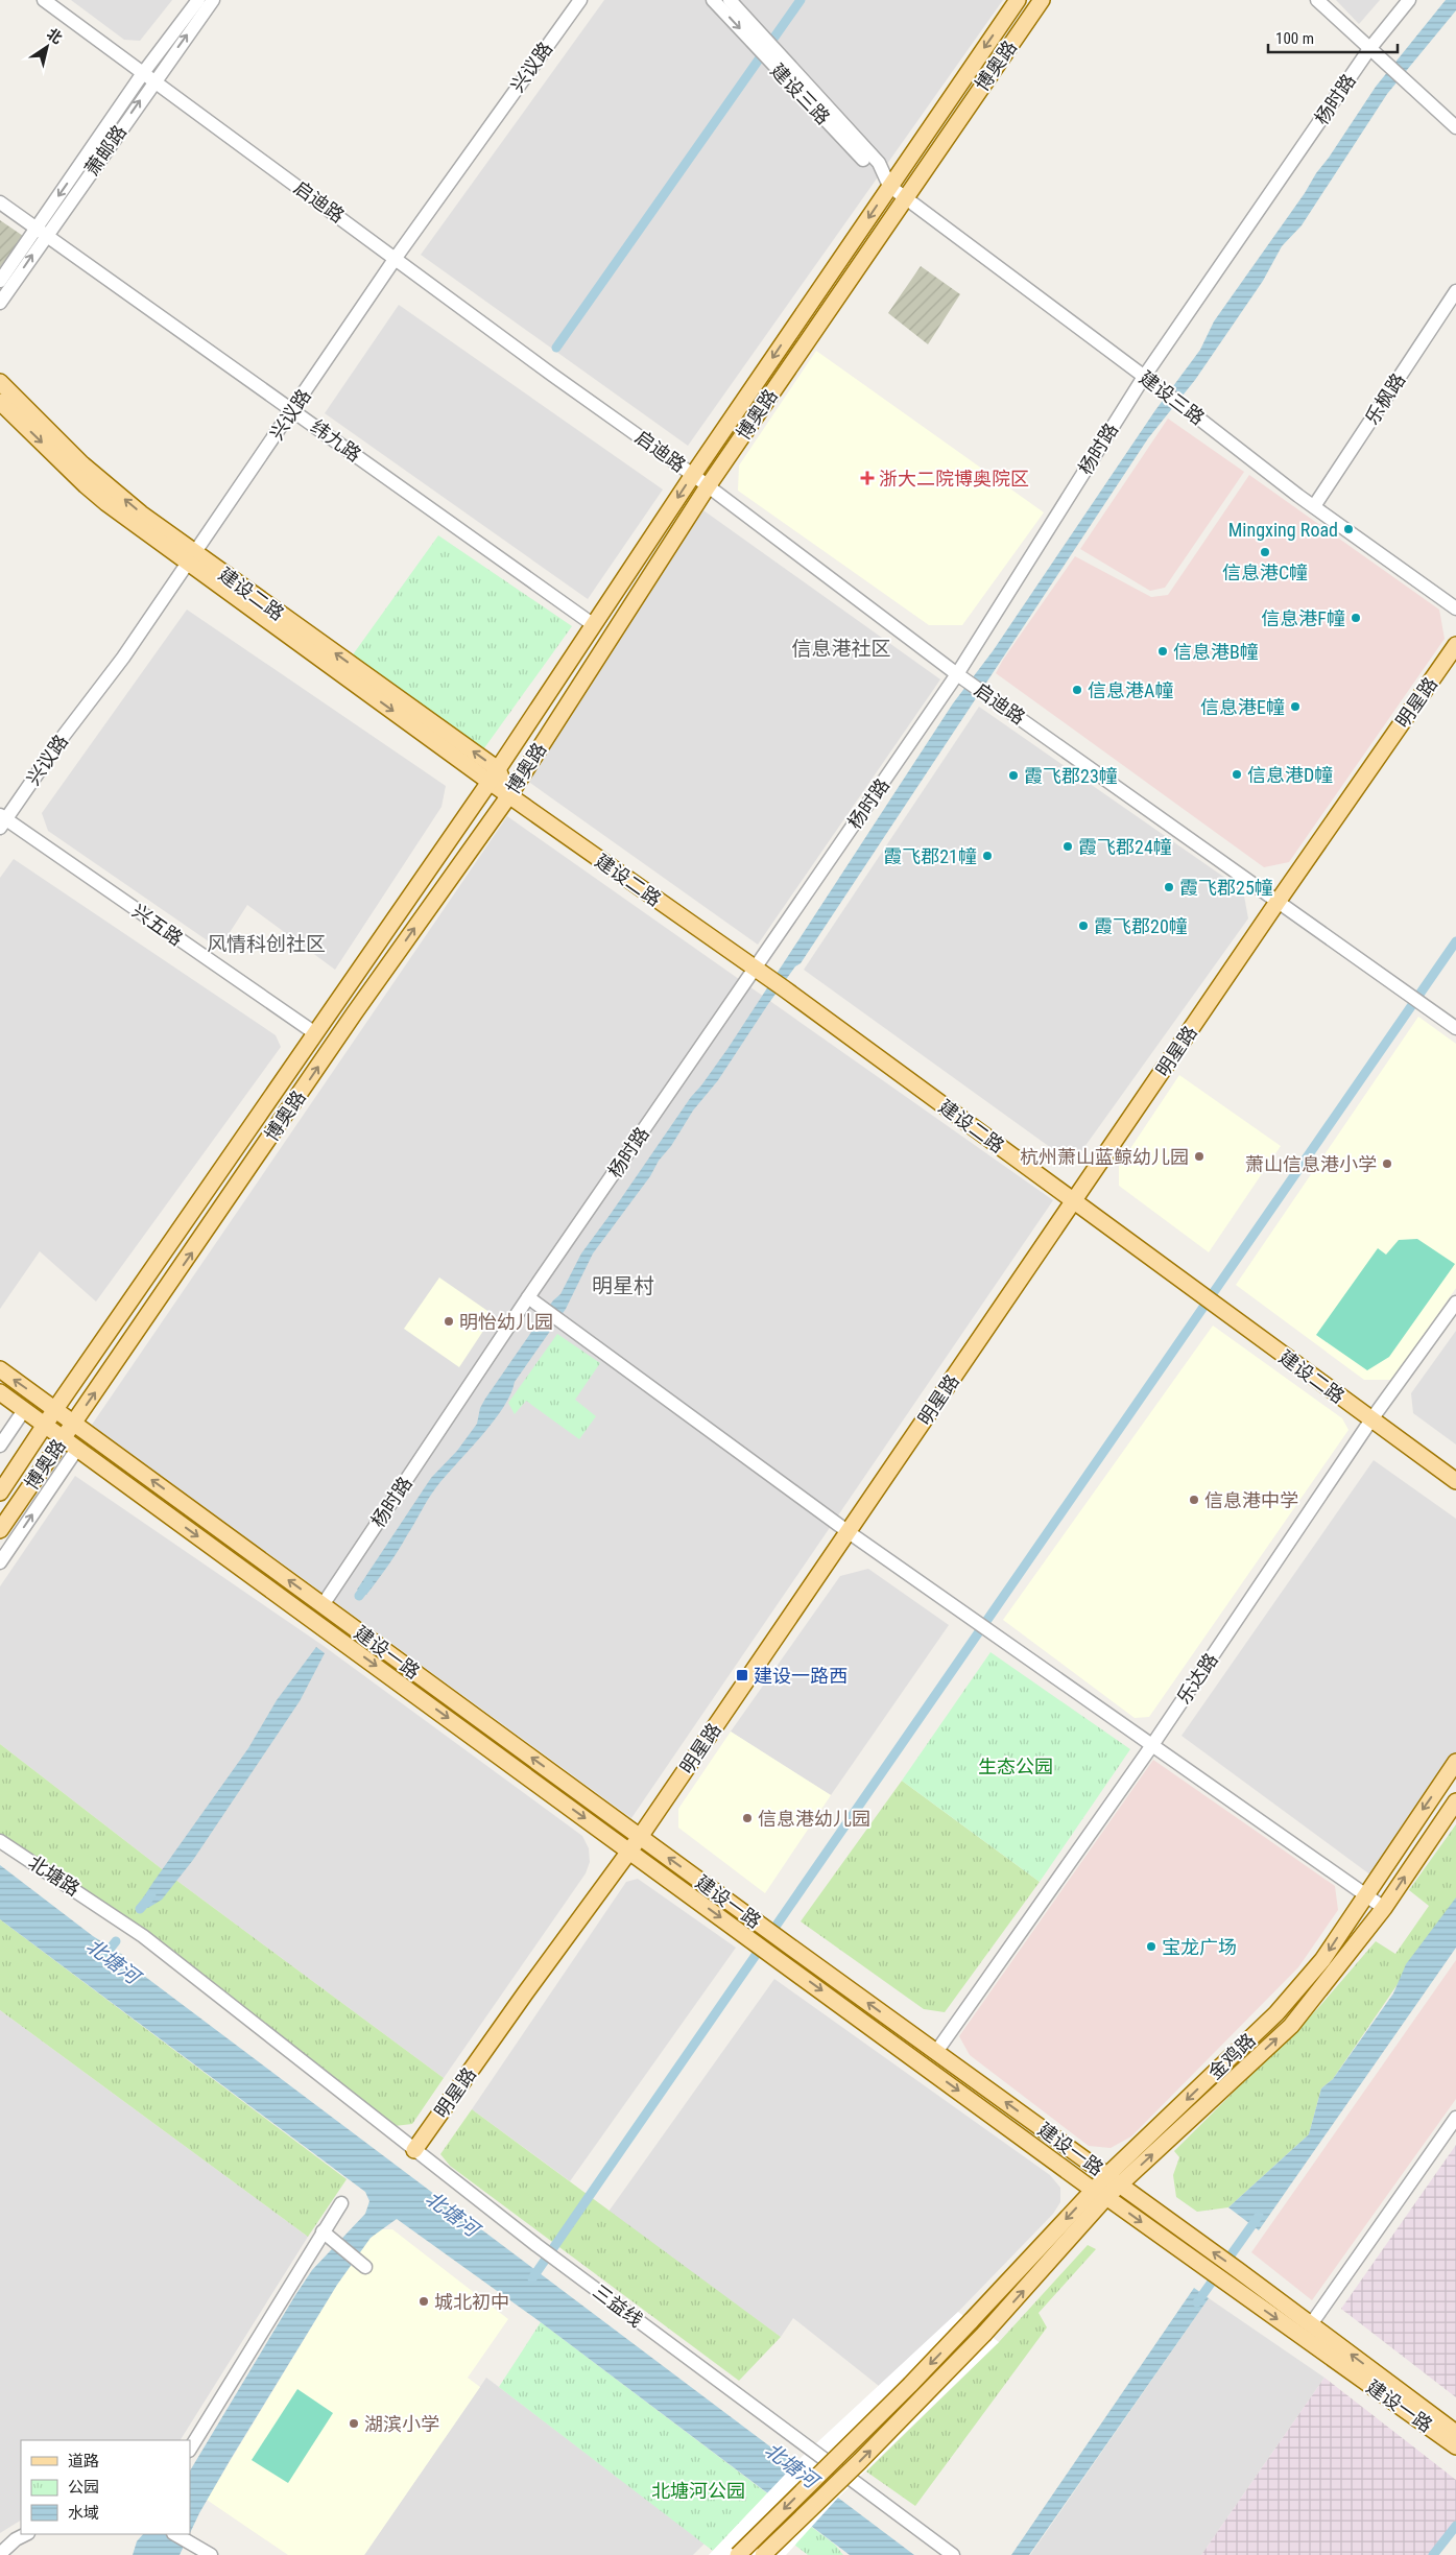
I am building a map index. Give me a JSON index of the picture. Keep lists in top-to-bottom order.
{
  "streets": {
    "main road": [
      "博奥路",
      "建设二路",
      "明星路",
      "建设一路",
      "金鸡路"
    ],
    "street": [
      "兴议路",
      "建设三路",
      "杨时路",
      "启迪路",
      "乐枫路",
      "纬九路",
      "兴五路",
      "乐达路",
      "北塘路",
      "三益线"
    ]
  },
  "crossings": [
    ["博奥路", "建设三路"],
    ["博奥路", "启迪路"],
    ["博奥路", "纬九路"],
    ["博奥路", "建设二路"],
    ["博奥路", "兴五路"],
    ["博奥路", "建设一路"],
    ["兴议路", "启迪路"],
    ["兴议路", "纬九路"],
    ["兴议路", "建设二路"],
    ["兴议路", "兴五路"],
    ["建设三路", "杨时路"],
    ["建设三路", "乐枫路"],
    ["杨时路", "启迪路"],
    ["杨时路", "建设二路"],
    ["杨时路", "建设一路"],
    ["启迪路", "明星路"],
    ["建设二路", "明星路"],
    ["建设二路", "乐达路"],
    ["明星路", "建设一路"],
    ["明星路", "三益线"],
    ["建设一路", "乐达路"],
    ["建设一路", "金鸡路"],
    ["北塘路", "三益线"]
  ],
  "districts": ["信息港社区", "风情科创社区", "明星村"],
  "water": ["北塘河"],
  "parks": ["生态公园", "北塘河公园"],
  "places": {
    "health": ["浙大二院博奥院区"],
    "other": [
      "Mingxing Road",
      "信息港C幢",
      "信息港F幢",
      "信息港B幢",
      "信息港A幢",
      "信息港E幢",
      "信息港D幢",
      "霞飞郡23幢",
      "霞飞郡24幢",
      "霞飞郡21幢",
      "霞飞郡25幢",
      "霞飞郡20幢",
      "杭州萧山蓝鲸幼儿园",
      "萧山信息港小学",
      "明怡幼儿园",
      "信息港中学",
      "信息港幼儿园",
      "宝龙广场",
      "城北初中",
      "湖滨小学"
    ],
    "transit": ["建设一路西"]
  },
  "legend": ["道路", "公园", "水域"],
  "scale_bar": "100 m",
  "north": "top right"
}
